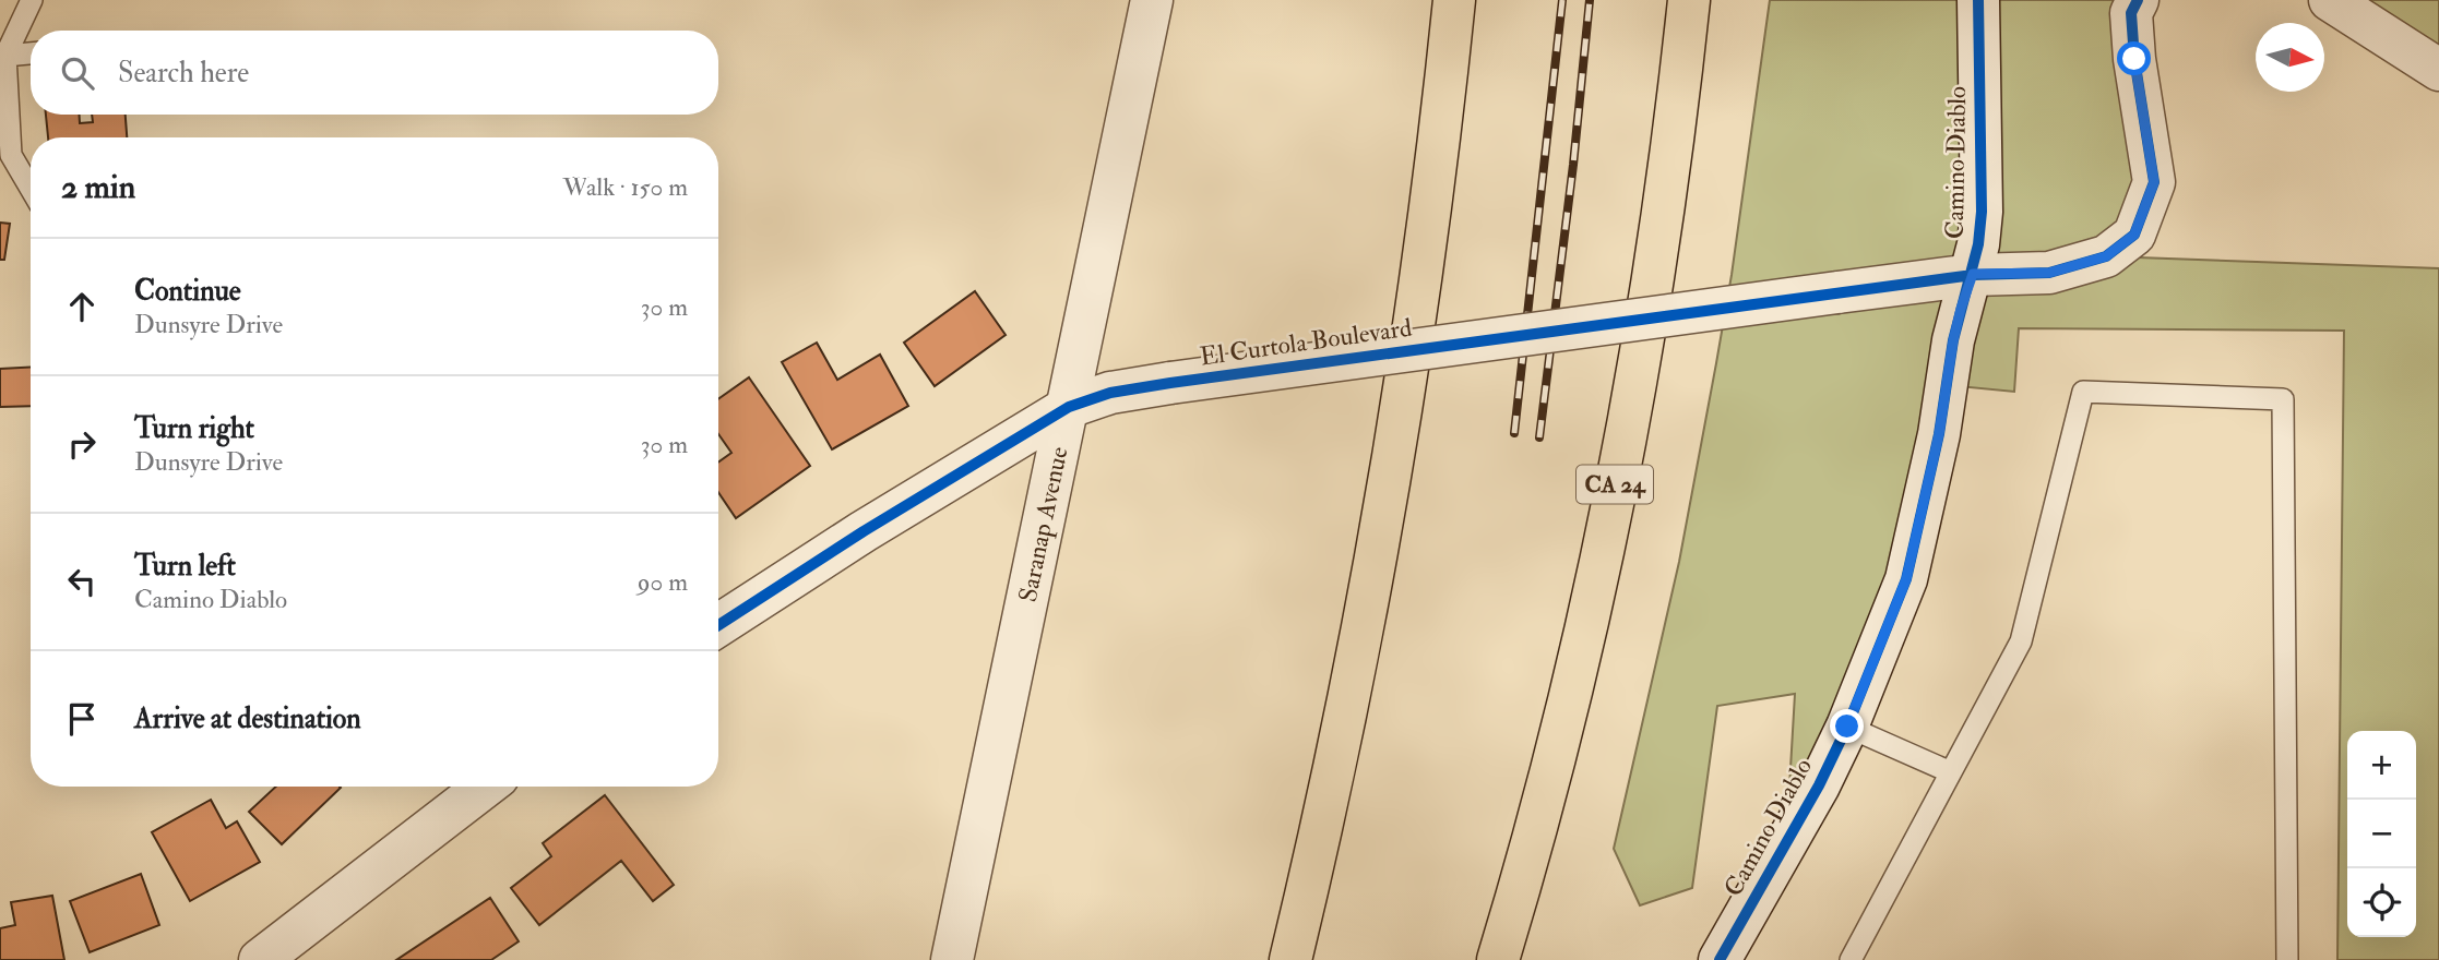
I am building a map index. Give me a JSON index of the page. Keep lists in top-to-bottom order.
{
  "streets": {
    "highway": ["CA 24"],
    "street": ["Camino Diablo", "El Curtola Boulevard", "Saranap Avenue"]
  },
  "crossings": [
    ["Camino Diablo", "El Curtola Boulevard"],
    ["El Curtola Boulevard", "Saranap Avenue"]
  ],
  "north": "right",
  "page": {
    "search": "Search here",
    "heading": ["2 min", "Walk · 150 m"],
    "list": [
      ["Continue", "Dunsyre Drive", "30 m"],
      ["Turn right", "Dunsyre Drive", "30 m"],
      ["Turn left", "Camino Diablo", "90 m"],
      "Arrive at destination"
    ],
    "map_buttons": ["+", "−"]
  }
}
